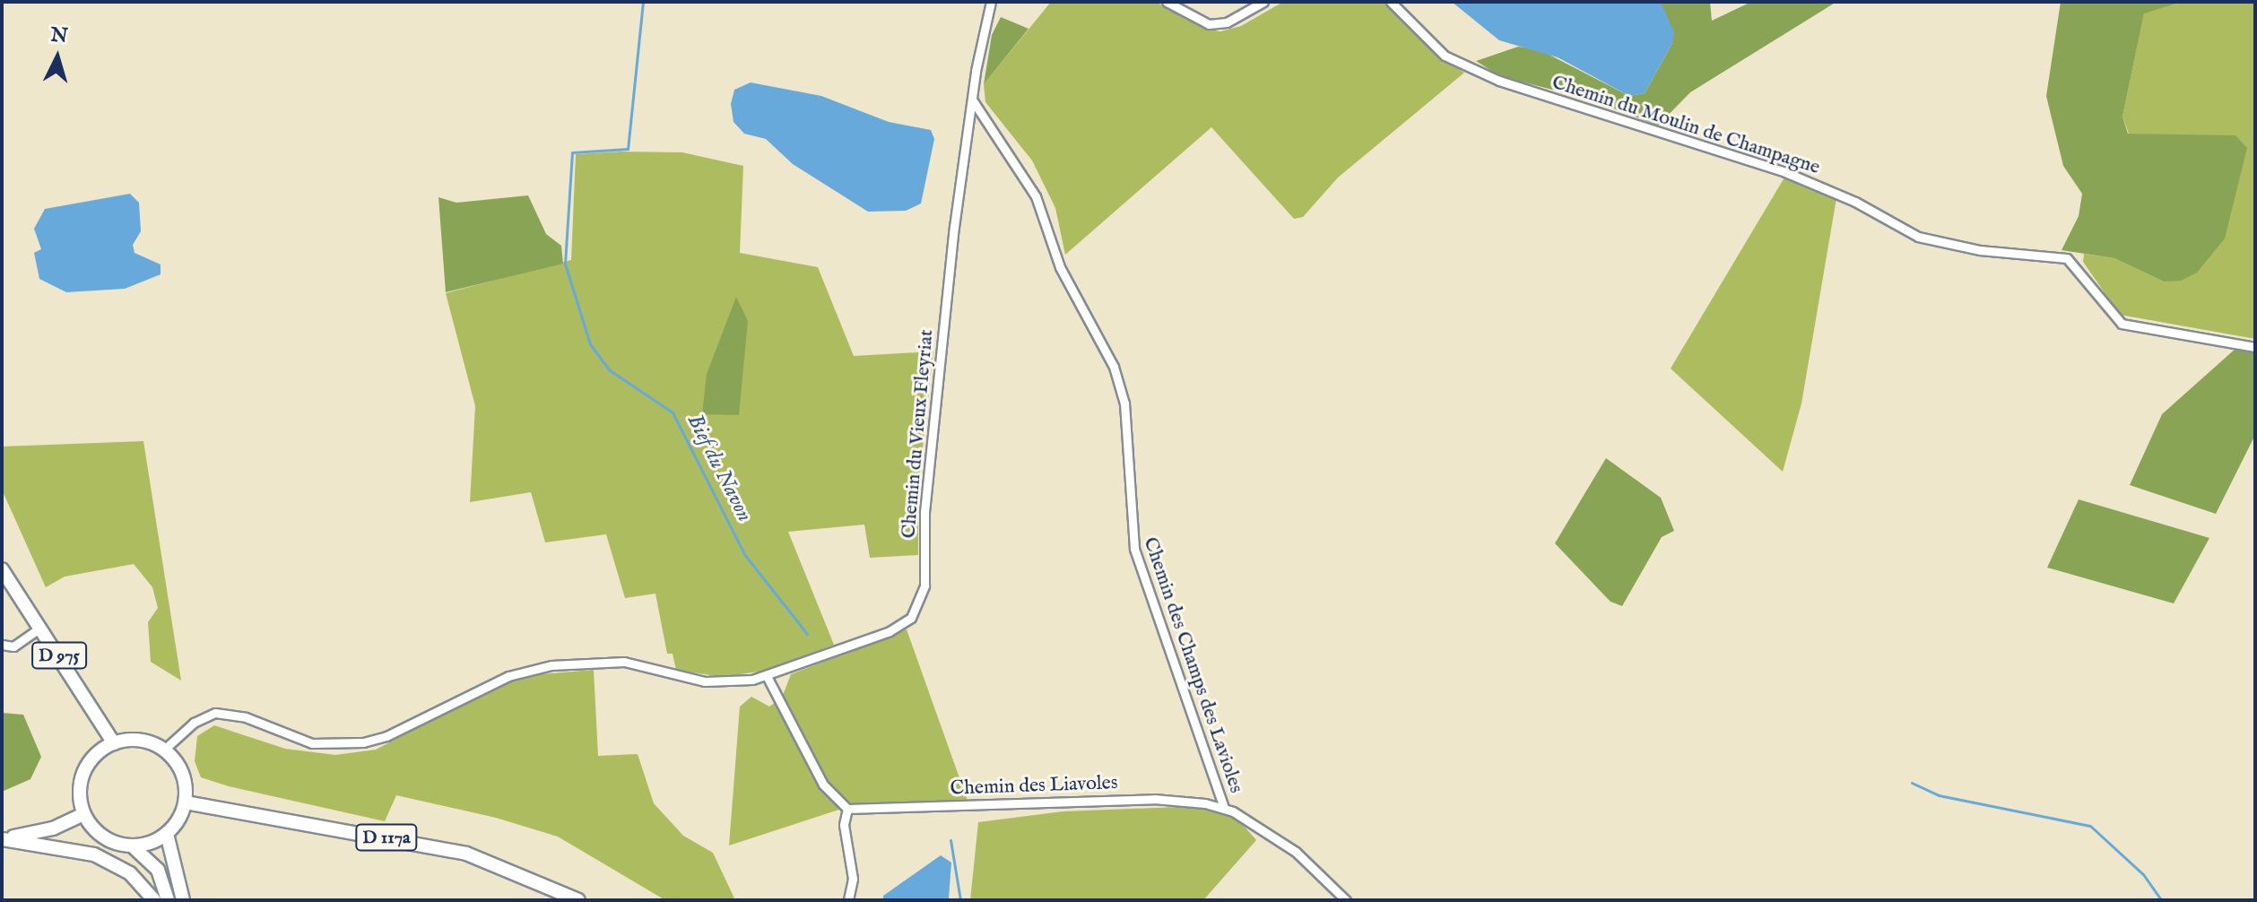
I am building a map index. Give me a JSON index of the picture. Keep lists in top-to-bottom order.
{
  "streets": {
    "main road": ["D 975", "D 117a"],
    "street": [
      "Chemin du Moulin de Champagne",
      "Chemin du Vieux Fleyriat",
      "Chemin des Champs des Lavioles",
      "Chemin des Liavoles"
    ]
  },
  "crossings": [
    ["Chemin du Vieux Fleyriat", "D 975"],
    ["Chemin du Vieux Fleyriat", "Chemin des Champs des Lavioles"],
    ["Chemin du Vieux Fleyriat", "D 117a"],
    ["D 975", "D 117a"],
    ["Chemin des Champs des Lavioles", "Chemin des Liavoles"]
  ],
  "water": ["Bief du Navon"],
  "north": "top"
}
